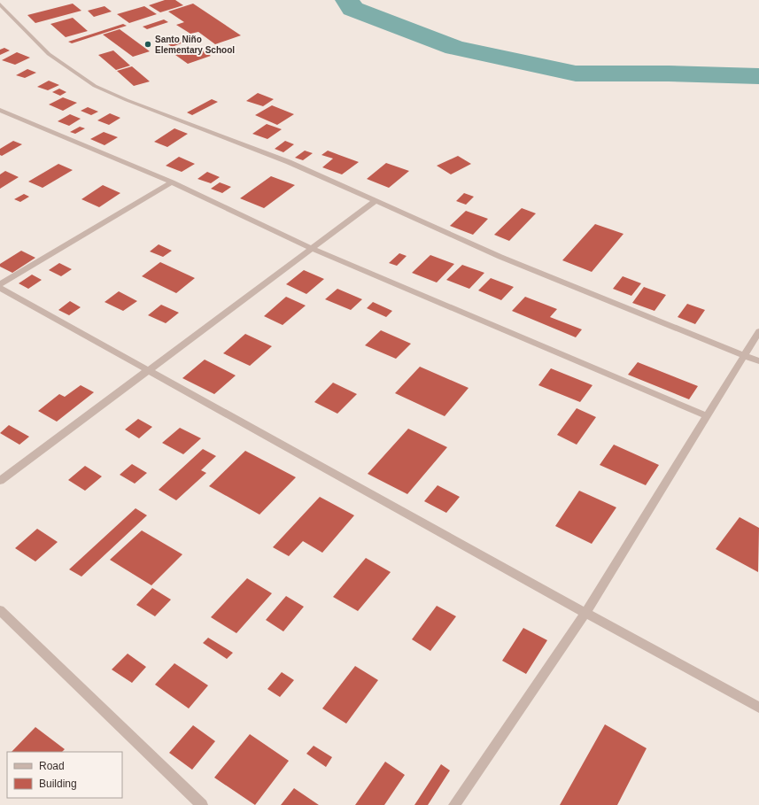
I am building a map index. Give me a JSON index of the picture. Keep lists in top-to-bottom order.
{
  "places": ["Santo Niño Elementary School"],
  "legend": ["Road", "Building"]
}
